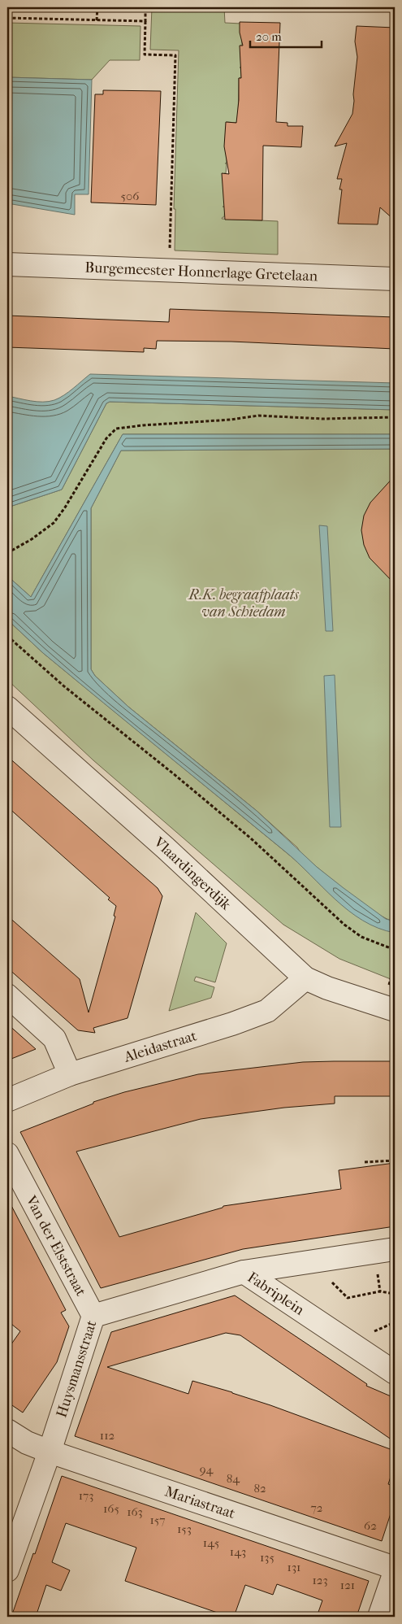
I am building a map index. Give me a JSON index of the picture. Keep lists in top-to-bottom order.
{
  "streets": {
    "street": [
      "Burgemeester Honnerlage Gretelaan",
      "Vlaardingerdijk",
      "Aleidastraat",
      "Van der Elststraat",
      "Fabriplein",
      "Huysmansstraat",
      "Mariastraat"
    ]
  },
  "crossings": [
    ["Vlaardingerdijk", "Aleidastraat"],
    ["Van der Elststraat", "Huysmansstraat"],
    ["Fabriplein", "Huysmansstraat"],
    ["Huysmansstraat", "Mariastraat"]
  ],
  "parks": ["R.K. begraafplaats van Schiedam"],
  "house_numbers": [
    "506",
    "112",
    "94",
    "84",
    "82",
    "173",
    "72",
    "165",
    "163",
    "157",
    "62",
    "153",
    "145",
    "143",
    "135",
    "131",
    "123",
    "121"
  ],
  "scale_bar": "20 m"
}
